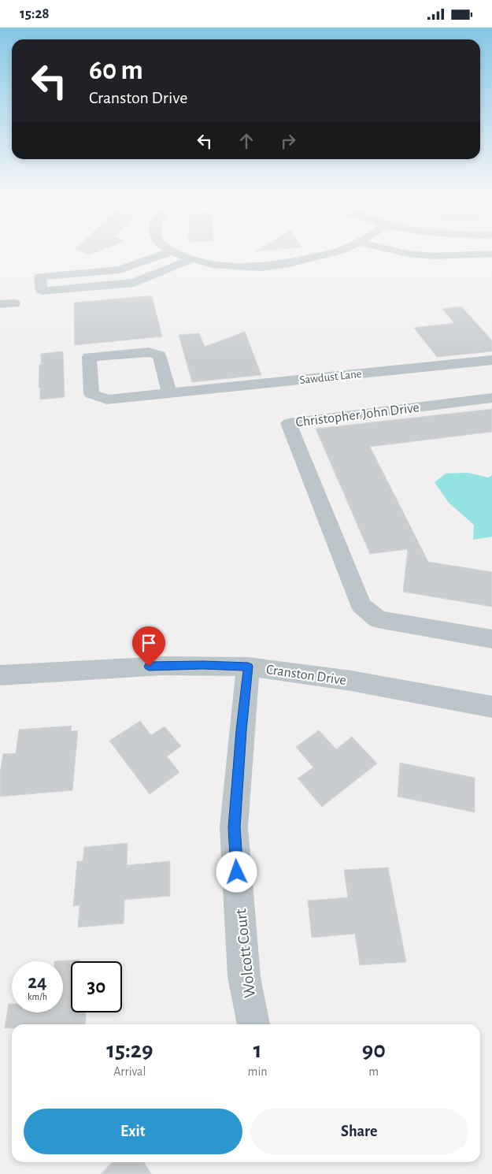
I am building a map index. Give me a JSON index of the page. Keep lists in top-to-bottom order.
{
  "streets": {
    "street": [
      "Sawdust Lane",
      "Christopher John Drive",
      "Cranston Drive",
      "Wolcott Court"
    ]
  },
  "crossings": [
    ["Cranston Drive", "Wolcott Court"]
  ],
  "page": {
    "status": "15:28",
    "turn": ["60 m", "Cranston Drive"],
    "speed": "24 km/h",
    "limit": "30",
    "eta": [
      "15:29",
      "Arrival",
      "1",
      "min",
      "90",
      "m"
    ],
    "buttons": ["Exit", "Share"]
  }
}
